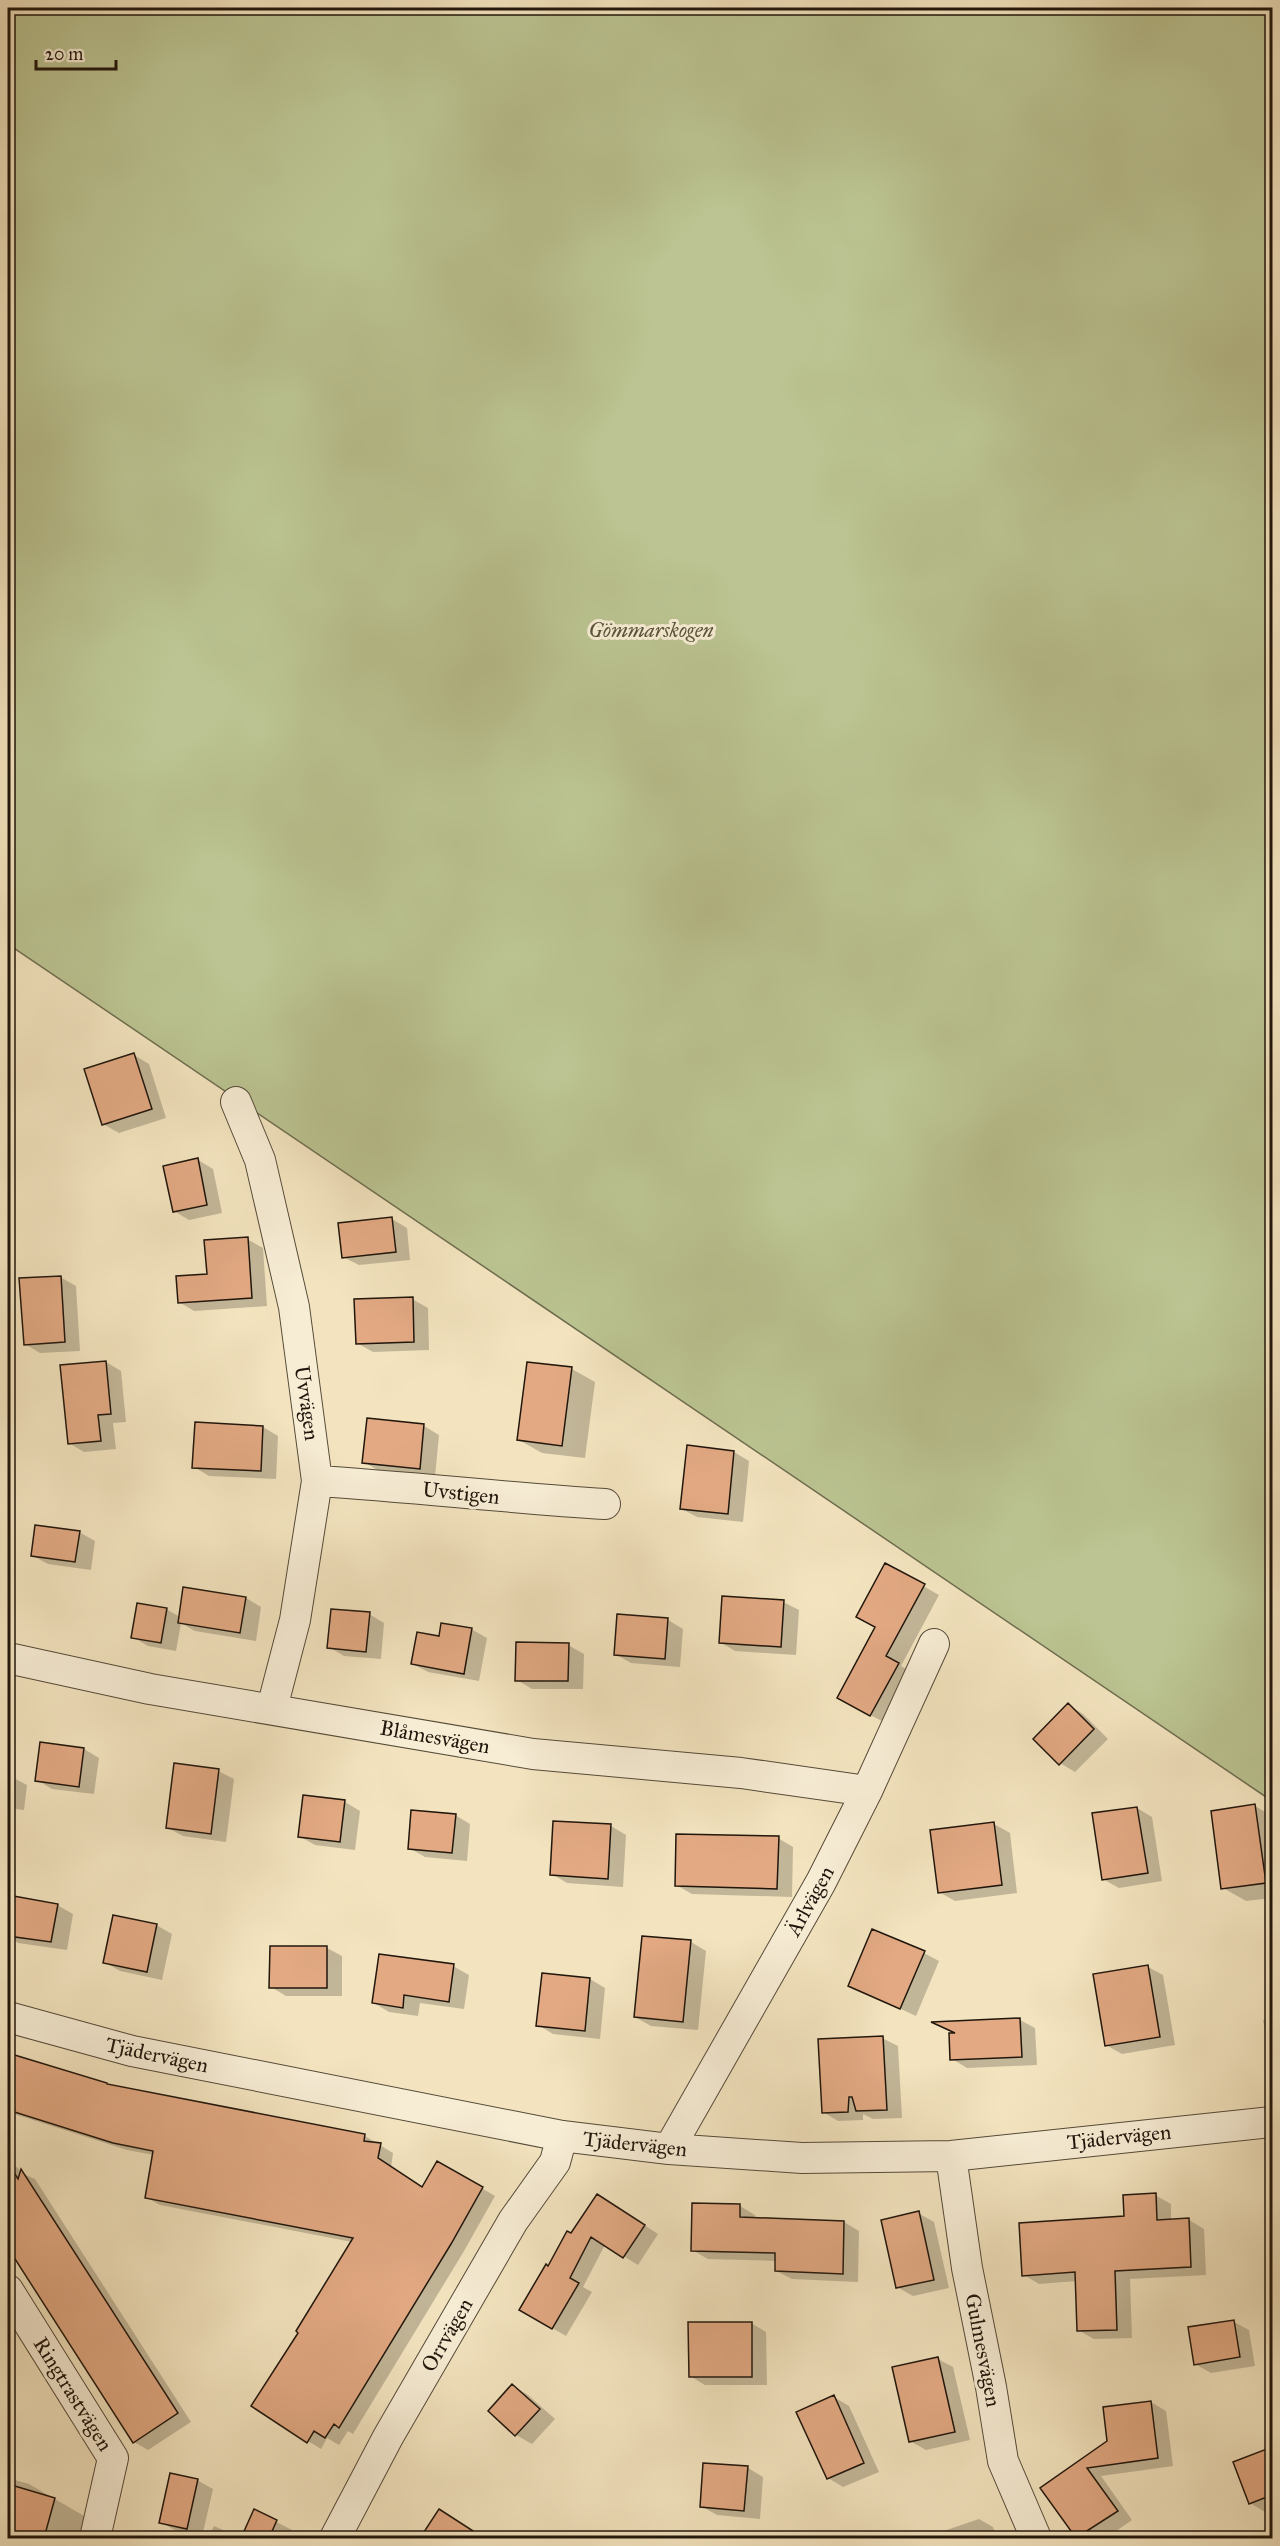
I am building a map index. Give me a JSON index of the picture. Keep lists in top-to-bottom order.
{
  "streets": {
    "street": [
      "Uvvägen",
      "Uvstigen",
      "Blåmesvägen",
      "Ärlvägen",
      "Tjädervägen",
      "Orrvägen",
      "Gulmesvägen",
      "Ringtrastvägen"
    ]
  },
  "crossings": [
    ["Uvvägen", "Uvstigen"],
    ["Uvvägen", "Blåmesvägen"],
    ["Blåmesvägen", "Ärlvägen"],
    ["Ärlvägen", "Tjädervägen"],
    ["Tjädervägen", "Orrvägen"],
    ["Tjädervägen", "Gulmesvägen"]
  ],
  "parks": ["Gömmarskogen"],
  "scale_bar": "20 m"
}
